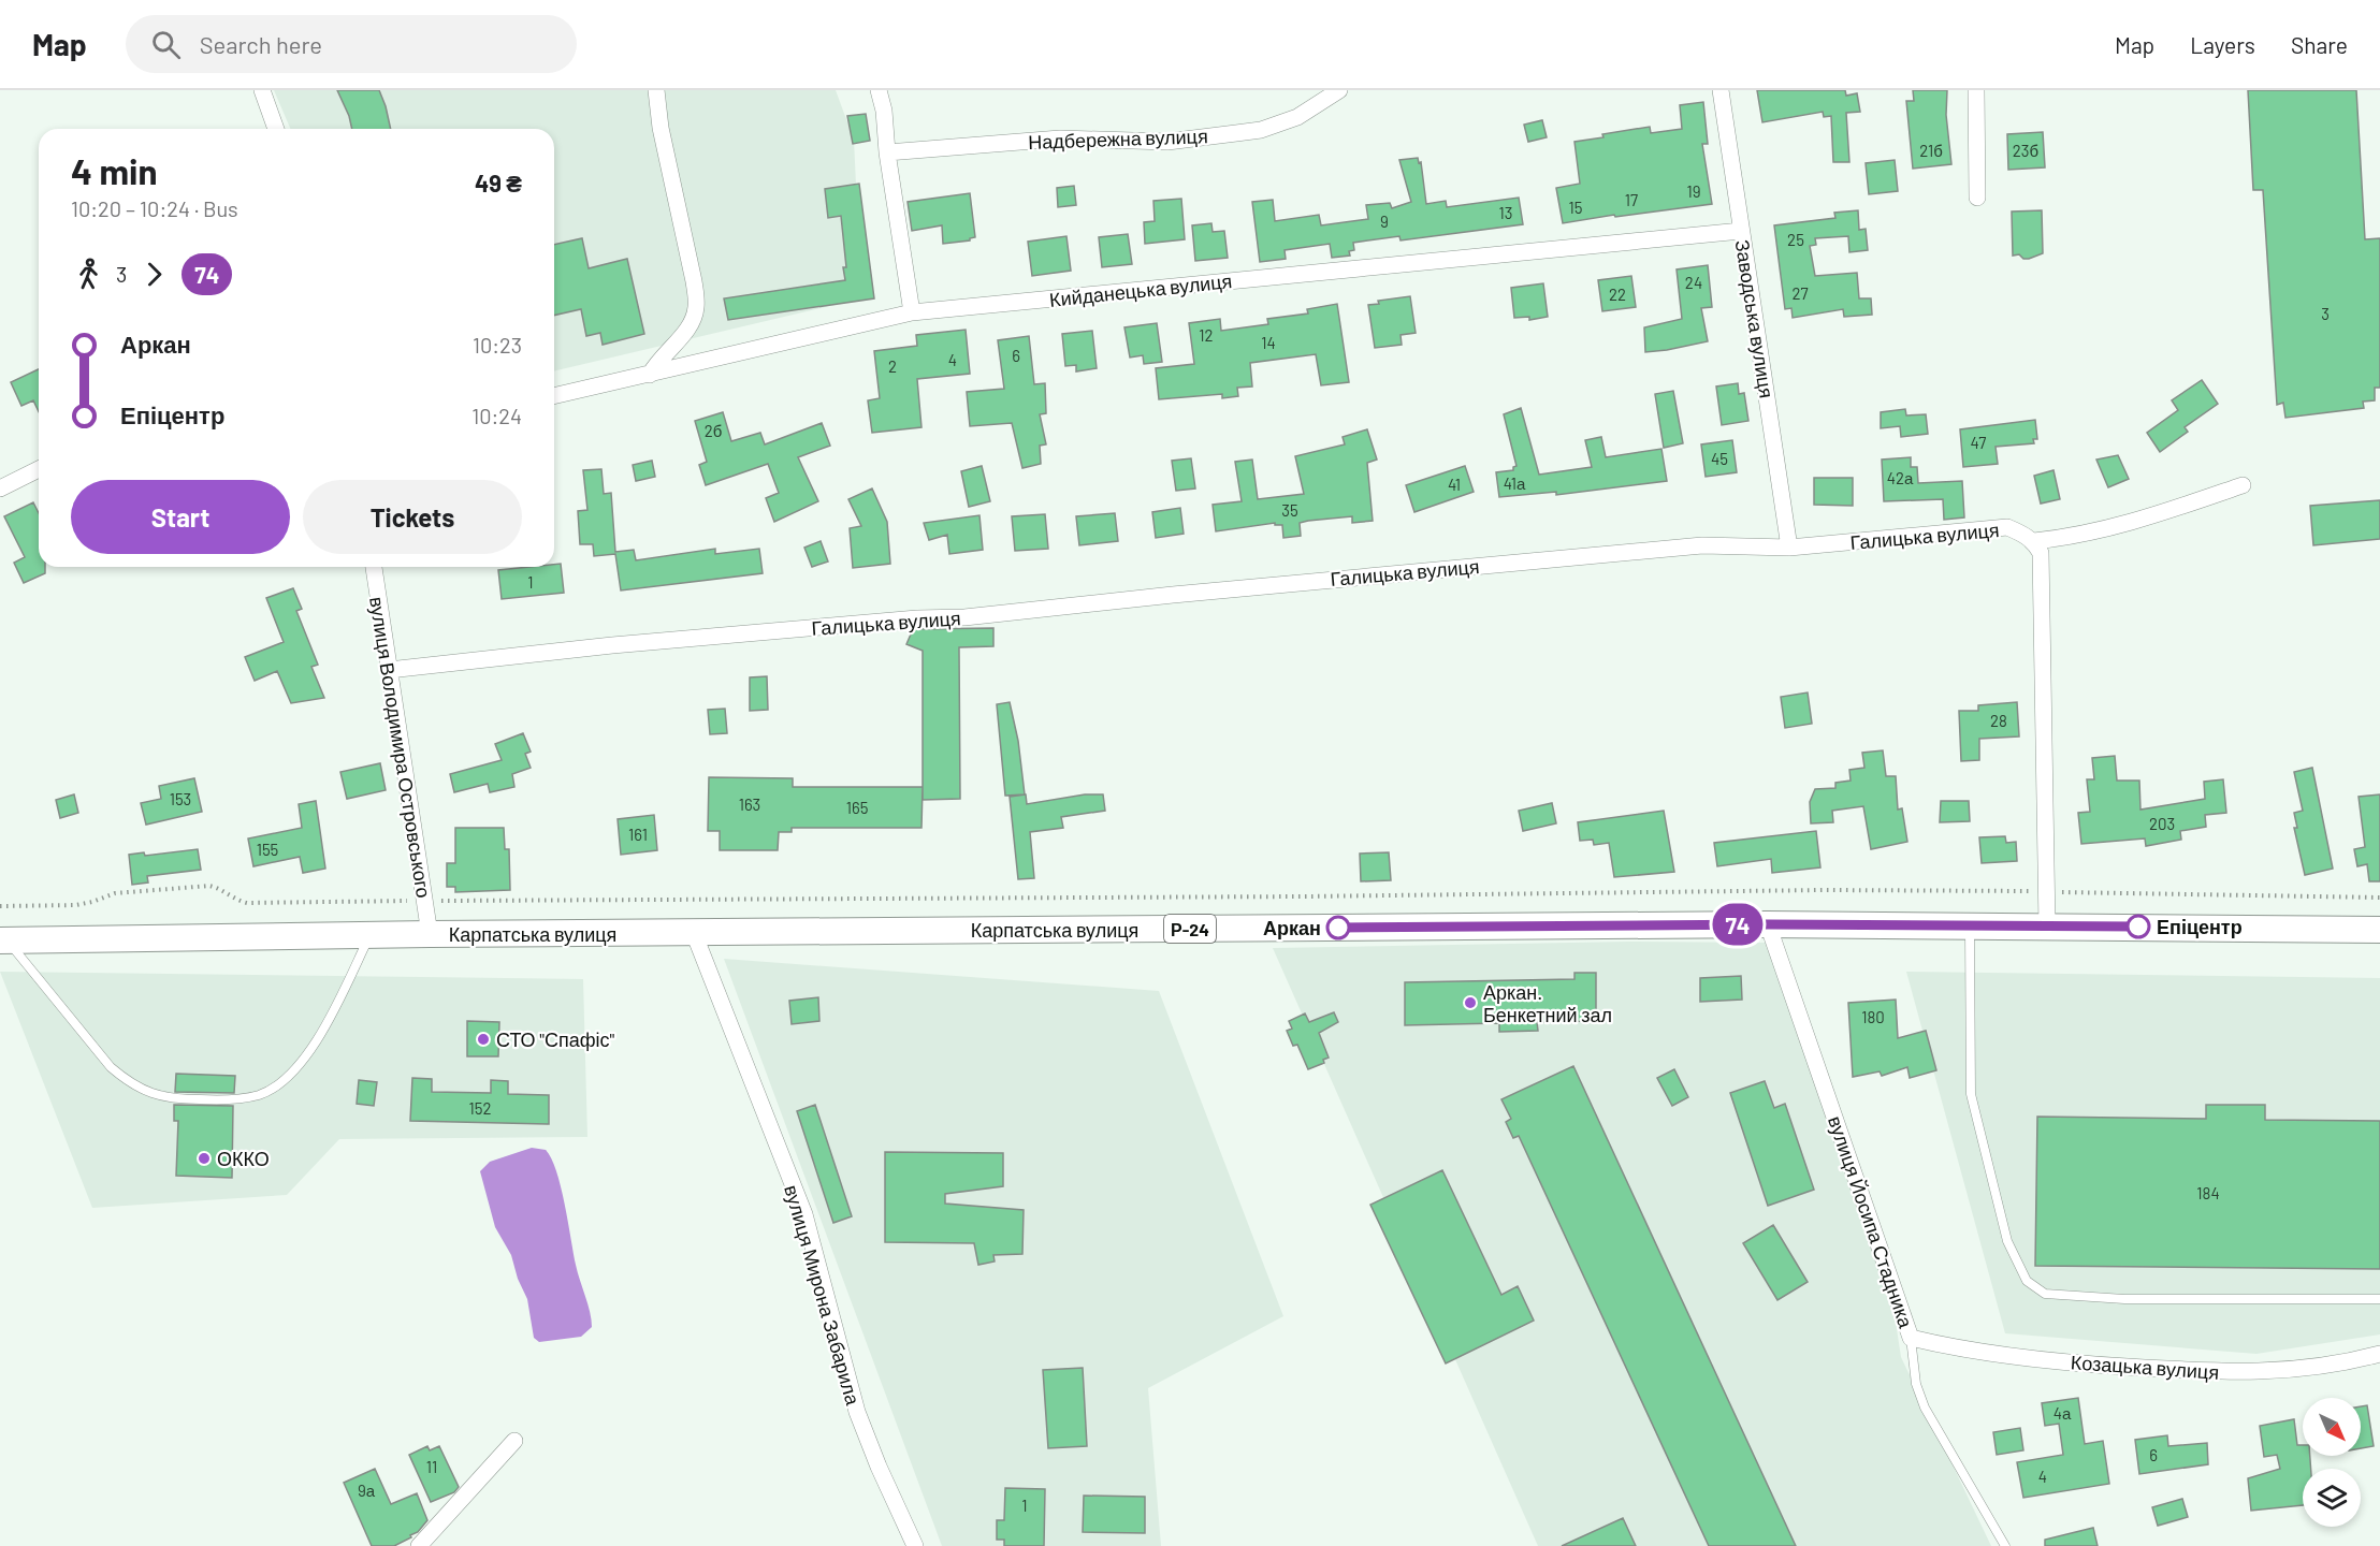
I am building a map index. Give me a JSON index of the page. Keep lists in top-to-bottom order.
{
  "streets": {
    "main road": ["Р-24", "Карпатська вулиця"],
    "street": [
      "Надбережна вулиця",
      "Кийданецька вулиця",
      "Заводська вулиця",
      "Галицька вулиця",
      "вулиця Володимира Островського",
      "вулиця Йосипа Стадника",
      "вулиця Мирона Забарила",
      "Козацька вулиця"
    ]
  },
  "crossings": [
    ["Кийданецька вулиця", "Заводська вулиця"],
    ["Заводська вулиця", "Галицька вулиця"],
    ["Галицька вулиця", "вулиця Володимира Островського"],
    ["вулиця Володимира Островського", "Карпатська вулиця"],
    ["Карпатська вулиця", "вулиця Йосипа Стадника"],
    ["Карпатська вулиця", "вулиця Мирона Забарила"],
    ["вулиця Йосипа Стадника", "Козацька вулиця"]
  ],
  "places": [
    "Епіцентр",
    "Аркан",
    "Аркан. Бенкетний зал",
    "СТО \"Спафіс\"",
    "ОККО"
  ],
  "lines": ["bus line 74"],
  "house_numbers": [
    "21б",
    "23б",
    "19",
    "17",
    "15",
    "13",
    "9",
    "25",
    "24",
    "27",
    "22",
    "3",
    "12",
    "14",
    "6",
    "4",
    "2",
    "2б",
    "47",
    "45",
    "42а",
    "41а",
    "41",
    "35",
    "1",
    "28",
    "153",
    "163",
    "165",
    "203",
    "161",
    "155",
    "180",
    "152",
    "184",
    "4а",
    "6",
    "11",
    "4",
    "9а",
    "1"
  ],
  "north": "bottom right",
  "page": {
    "header": "Map",
    "search": "Search here",
    "nav": ["Map", "Layers", "Share"],
    "on_map": "74",
    "heading": ["4 min", "10:20 – 10:24 · Bus", "49 ₴"],
    "legs": ["3", "74"],
    "list": [
      {
        "name": "Аркан",
        "value": "10:23"
      },
      {
        "name": "Епіцентр",
        "value": "10:24"
      }
    ],
    "buttons": ["Start", "Tickets"]
  }
}
